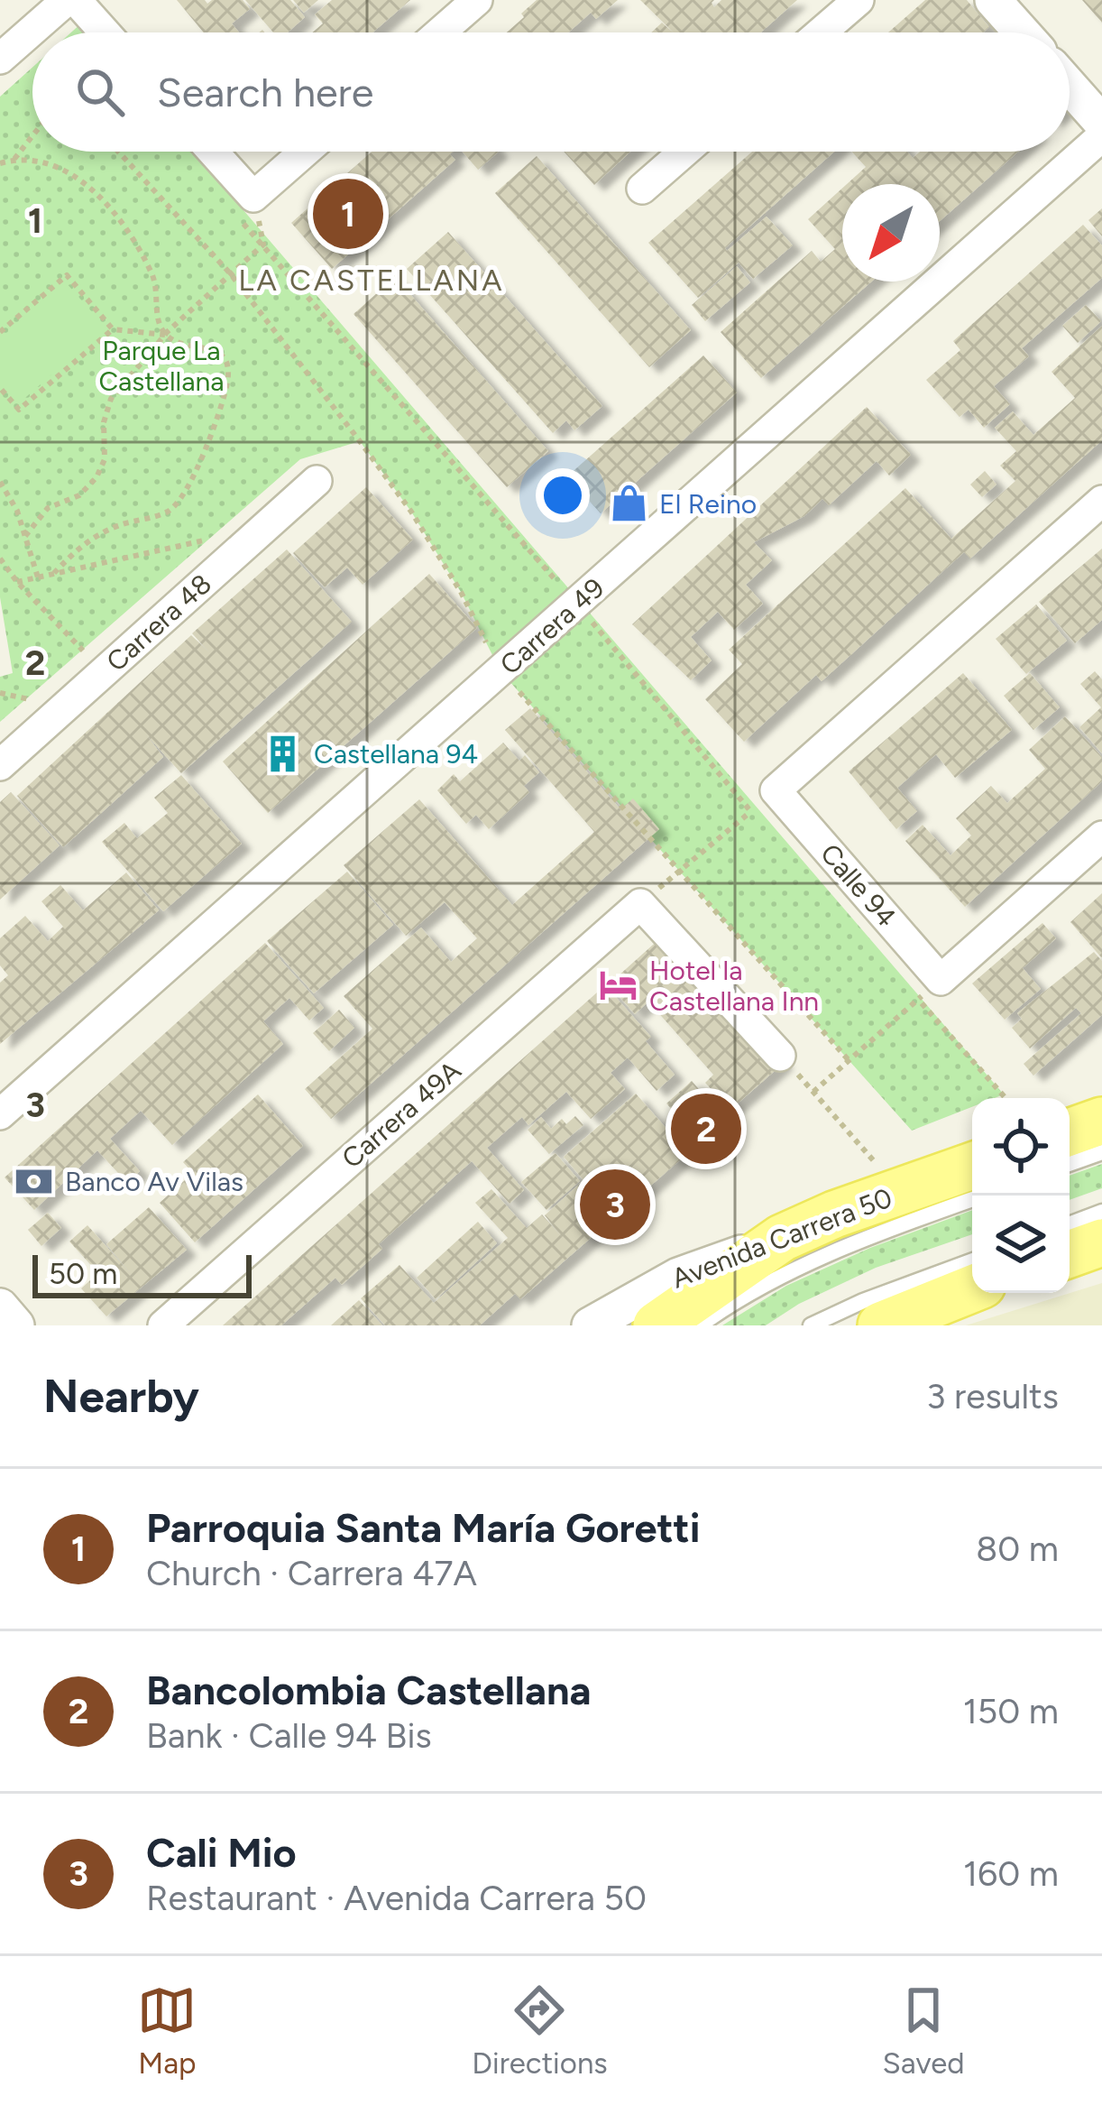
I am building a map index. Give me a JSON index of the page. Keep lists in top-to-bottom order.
{
  "streets": {
    "main road": ["Avenida Carrera 50"],
    "street": [
      "Carrera 48",
      "Carrera 49",
      "Calle 94",
      "Carrera 49A"
    ]
  },
  "districts": ["LA CASTELLANA"],
  "parks": ["Parque La Castellana"],
  "places": {
    "shop": ["El Reino"],
    "building": ["Castellana 94"],
    "hotel": ["Hotel la Castellana Inn"],
    "bank": ["Banco Av Vilas"]
  },
  "scale_bar": "50 m",
  "north": "bottom left",
  "page": {
    "search": "Search here",
    "pins": ["1", "2", "3"],
    "scale": "50 m",
    "heading": ["Nearby", "3 results"],
    "list": [
      {
        "mark": "1",
        "name": "Parroquia Santa María Goretti",
        "note": "Church · Carrera 47A",
        "value": "80 m"
      },
      {
        "mark": "2",
        "name": "Bancolombia Castellana",
        "note": "Bank · Calle 94 Bis",
        "value": "150 m"
      },
      {
        "mark": "3",
        "name": "Cali Mio",
        "note": "Restaurant · Avenida Carrera 50",
        "value": "160 m"
      }
    ],
    "nav": ["Map", "Directions", "Saved"]
  },
  "grid": {
    "rows": ["1", "2", "3"]
  }
}
